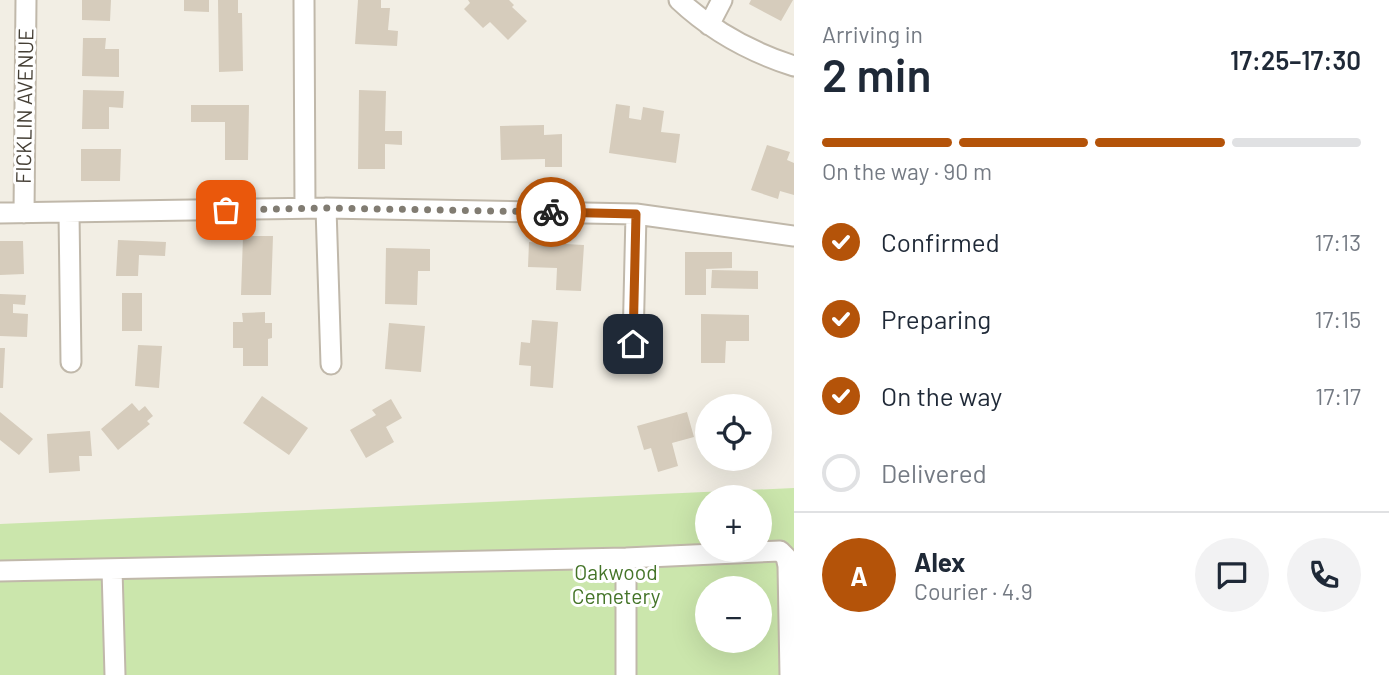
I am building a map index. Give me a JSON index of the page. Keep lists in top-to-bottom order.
{
  "streets": {
    "street": ["FICKLIN AVENUE"]
  },
  "parks": ["Oakwood Cemetery"],
  "page": {
    "heading": ["2 min", "Arriving in", "17:25–17:30"],
    "panel": ["Alex", "Courier · 4.9"],
    "bar": "On the way · 90 m",
    "list": [
      ["Confirmed", "17:13"],
      ["Preparing", "17:15"],
      ["On the way", "17:17"],
      "Delivered"
    ],
    "map_buttons": ["+", "−"],
    "round": "A"
  }
}
